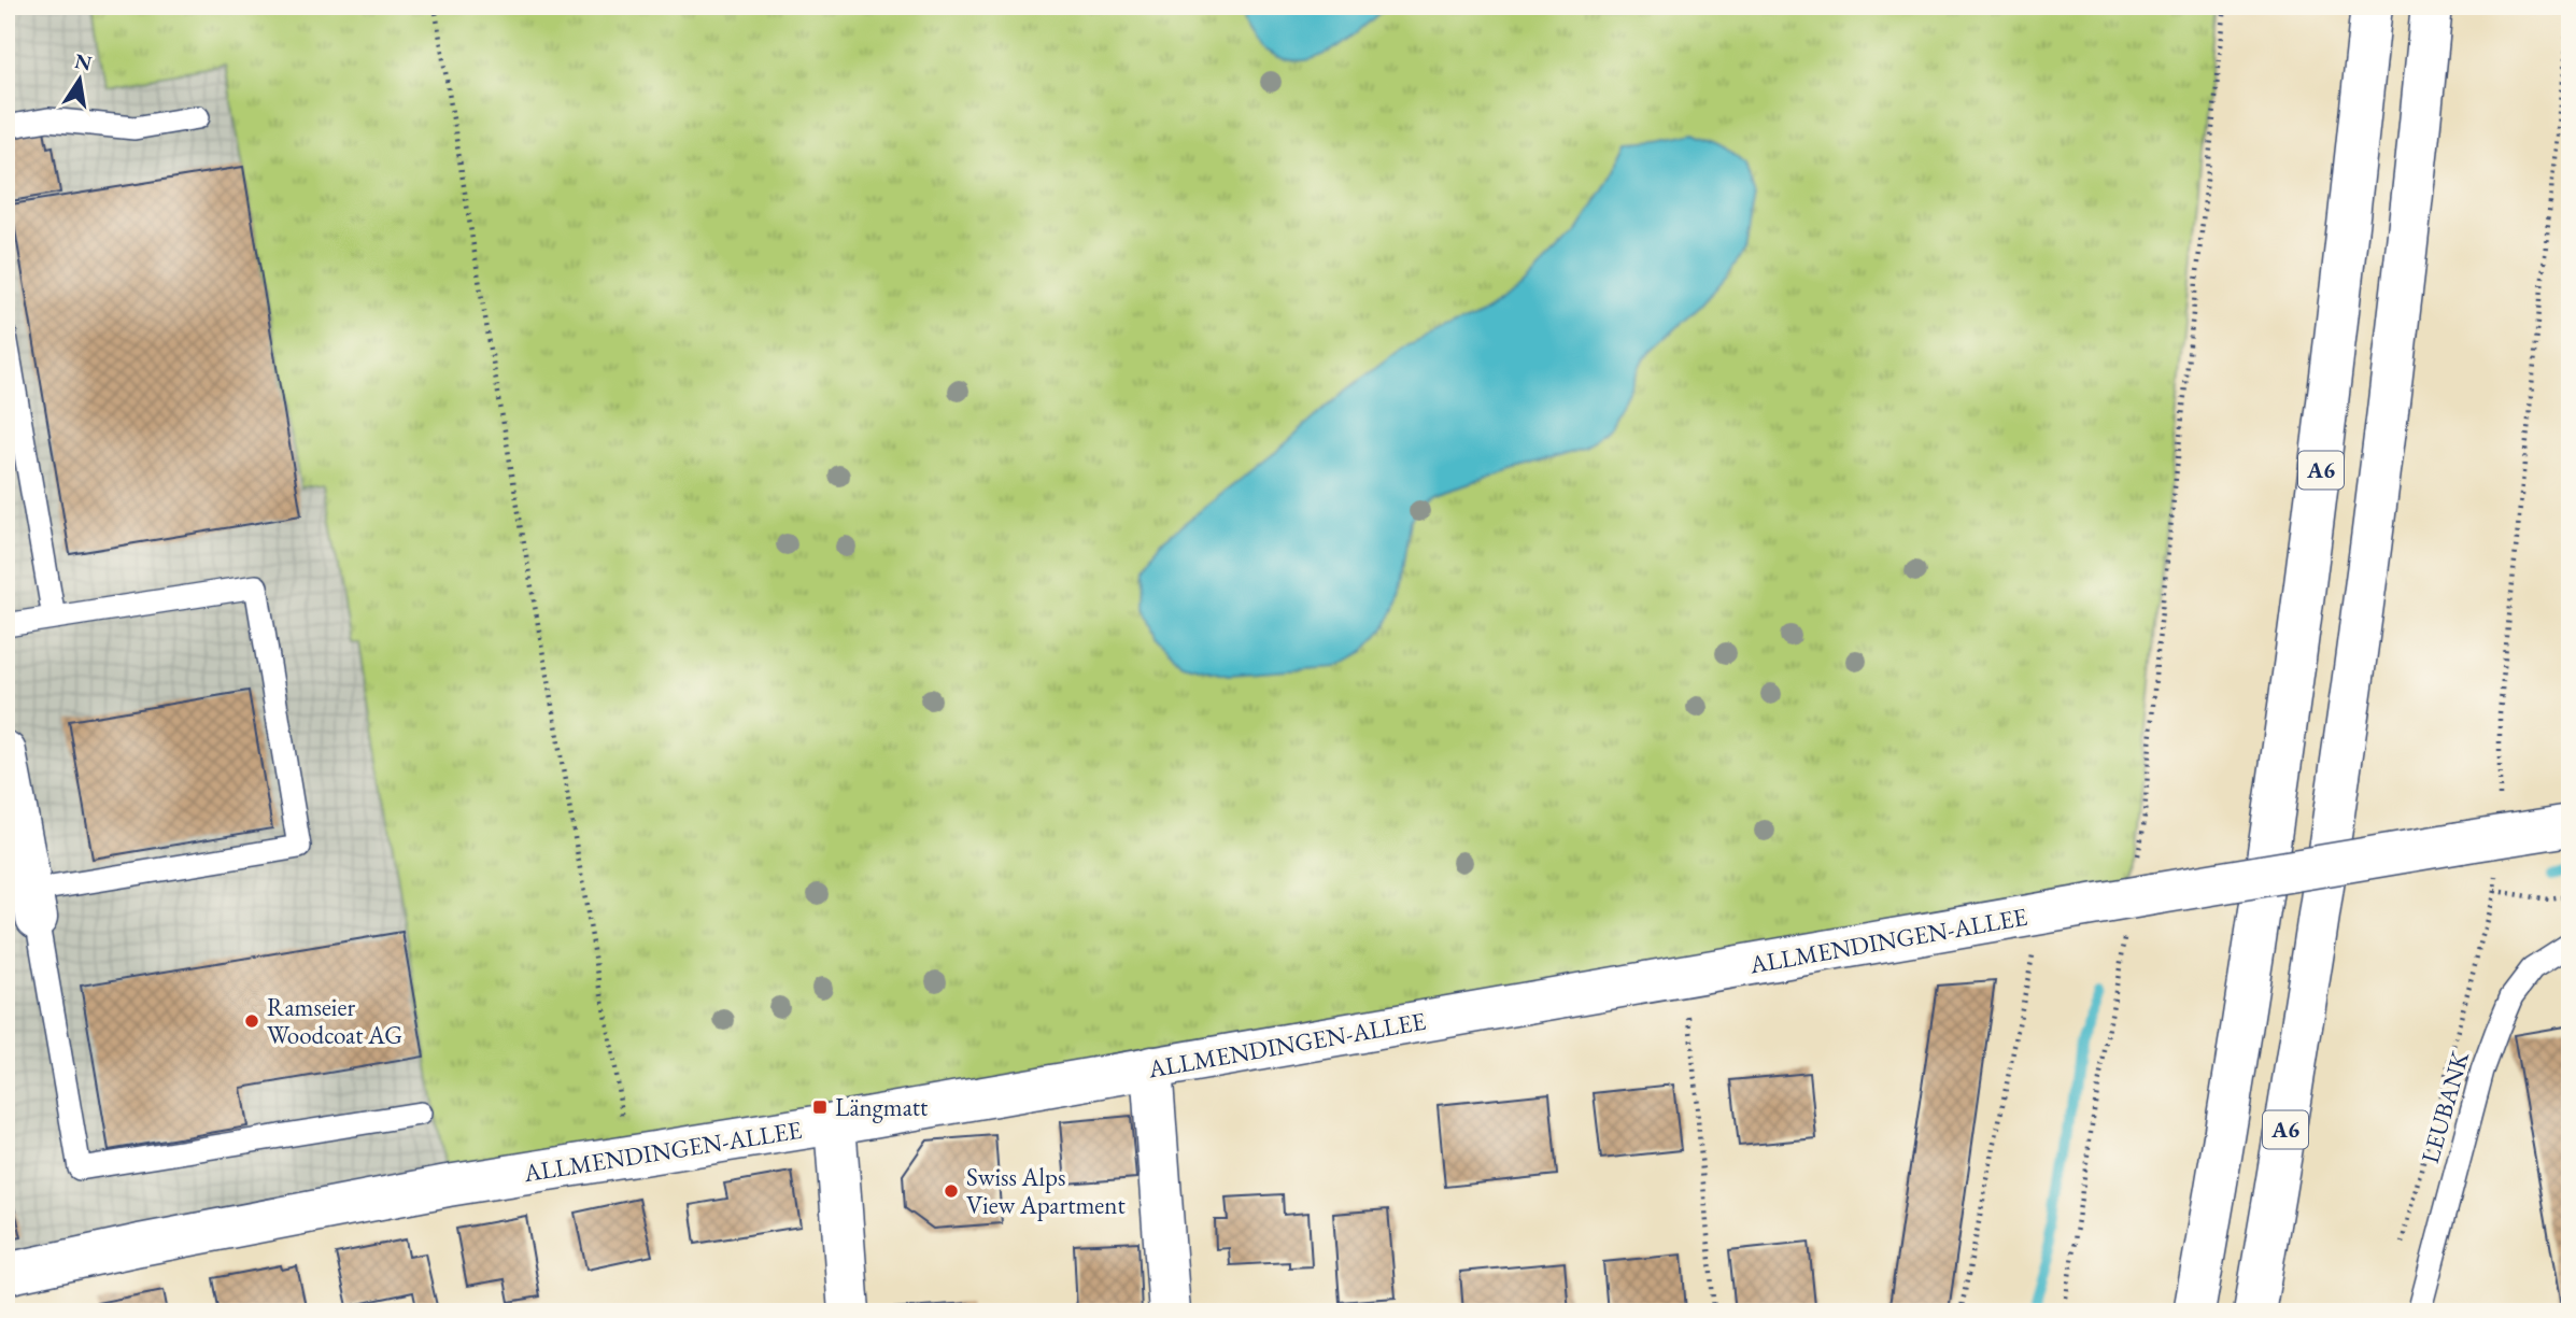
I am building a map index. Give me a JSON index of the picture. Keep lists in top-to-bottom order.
{
  "streets": {
    "main road": ["A6", "ALLMENDINGEN-ALLEE"],
    "lane": ["LEUBANK"]
  },
  "places": {
    "other": ["Ramseier Woodcoat AG", "Swiss Alps View Apartment"],
    "transit": ["Längmatt"]
  },
  "north": "top"
}
